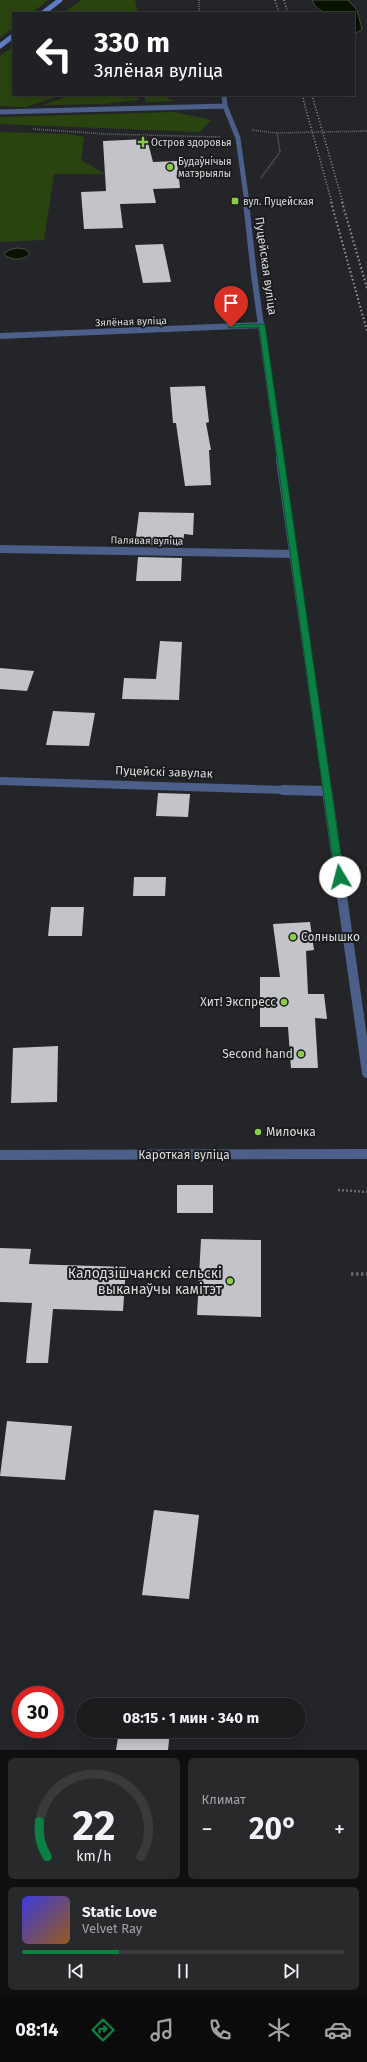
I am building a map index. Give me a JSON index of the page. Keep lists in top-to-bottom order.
{
  "streets": {
    "street": [
      "Пуцейская вуліца",
      "Зялёная вуліца",
      "Палявая вуліца",
      "Пуцейскі завулак",
      "Кароткая вуліца"
    ]
  },
  "crossings": [
    ["Пуцейская вуліца", "Зялёная вуліца"],
    ["Пуцейская вуліца", "Палявая вуліца"],
    ["Пуцейская вуліца", "Пуцейскі завулак"]
  ],
  "places": {
    "health": ["Остров здоровья"],
    "other": [
      "Будаўнічыя матэрыялы",
      "Солнышко",
      "Хит! Экспресс",
      "Second hand",
      "Милочка",
      "Калодзішчанскі сельскі выканаўчы камітэт"
    ],
    "transit": ["вул. Пуцейская"]
  },
  "page": {
    "turn": ["330 m", "Зялёная вуліца"],
    "limit": "30",
    "trip": "08:15 · 1 мин · 340 m",
    "tile": "Климат",
    "heat": ["−", "20°", "+"],
    "song": ["Static Love", "Velvet Ray"],
    "tabs": "08:14",
    "gauge": ["22", "km/h"]
  }
}
